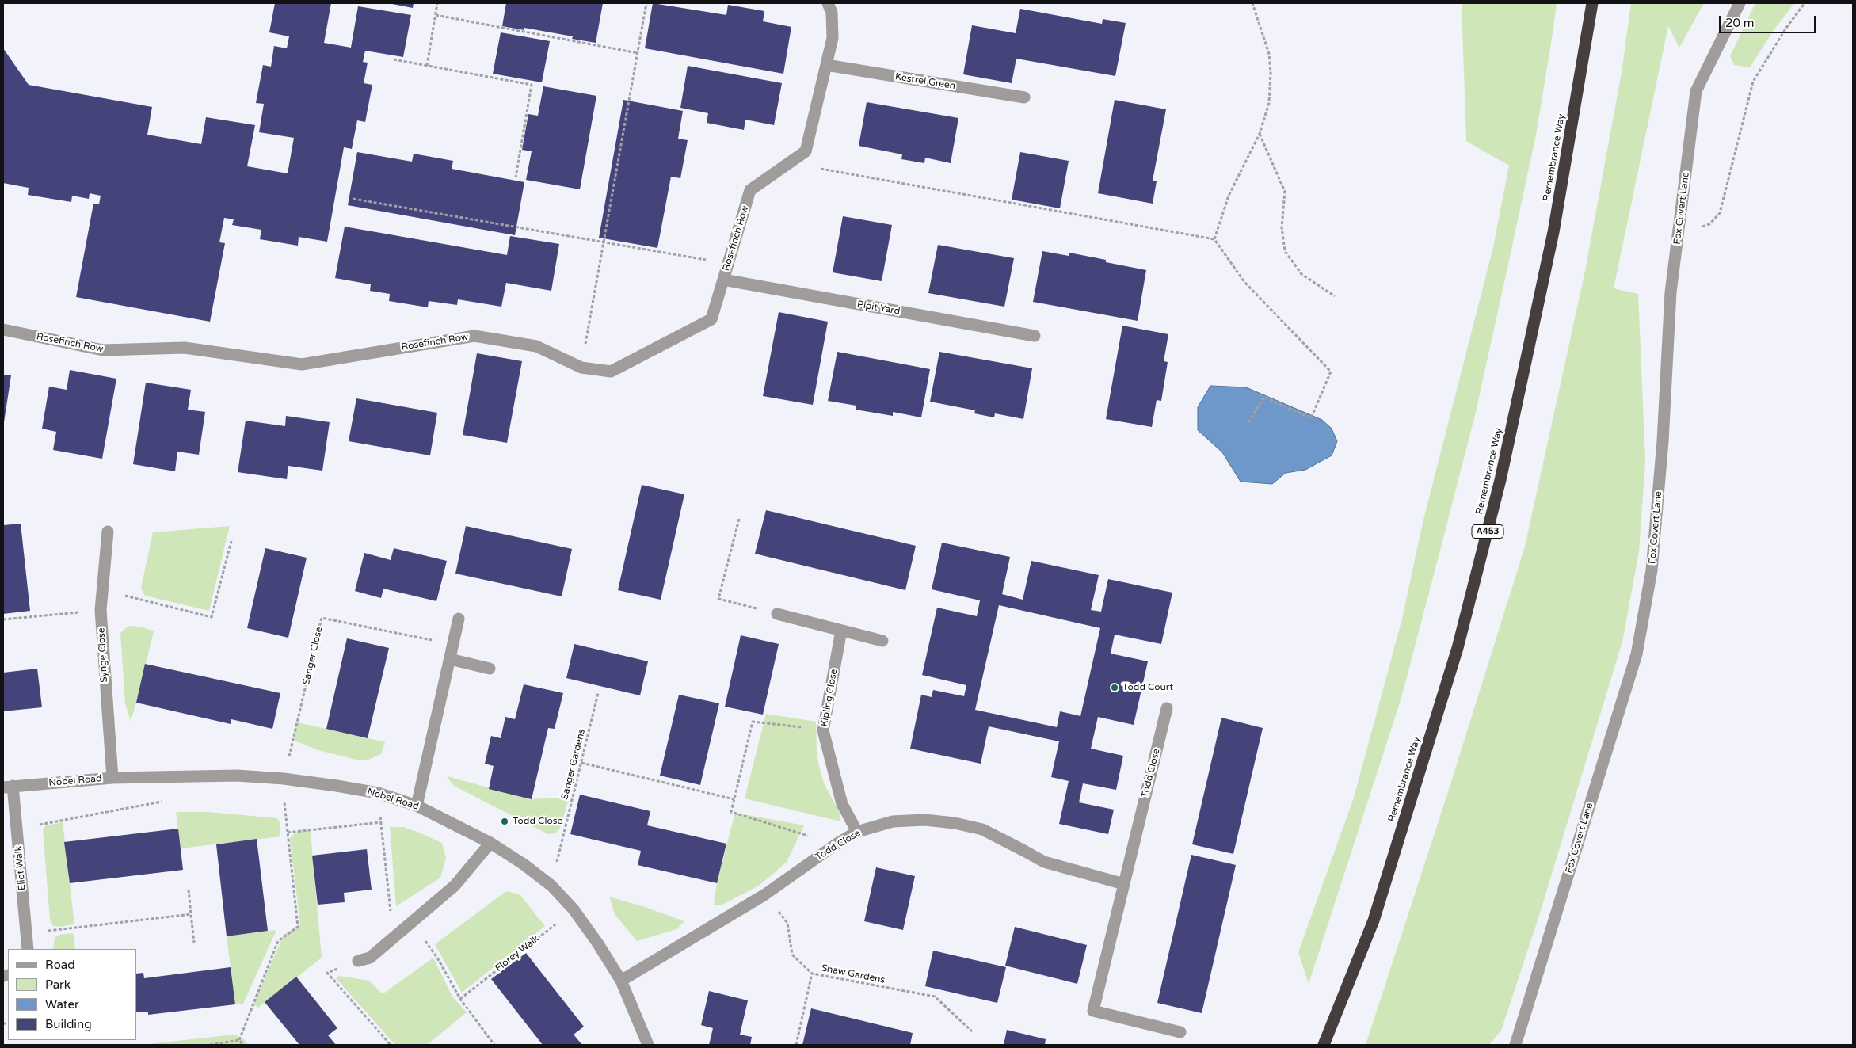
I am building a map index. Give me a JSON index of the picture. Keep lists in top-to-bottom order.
{
  "streets": {
    "highway": ["Remembrance Way", "A453"],
    "street": [
      "Kestrel Green",
      "Fox Covert Lane",
      "Rosefinch Row",
      "Pipit Yard",
      "Synge Close",
      "Kipling Close",
      "Todd Close",
      "Nobel Road",
      "Eliot Walk"
    ],
    "path": [
      "Sanger Close",
      "Sanger Gardens",
      "Florey Walk",
      "Shaw Gardens"
    ]
  },
  "crossings": [
    ["Kestrel Green", "Rosefinch Row"],
    ["Rosefinch Row", "Pipit Yard"],
    ["Synge Close", "Nobel Road"],
    ["Sanger Close", "Nobel Road"],
    ["Kipling Close", "Todd Close"],
    ["Sanger Gardens", "Nobel Road"],
    ["Todd Close", "Nobel Road"],
    ["Todd Close", "Shaw Gardens"],
    ["Nobel Road", "Eliot Walk"],
    ["Nobel Road", "Florey Walk"]
  ],
  "places": ["Todd Court", "Todd Close"],
  "legend": [
    "Road",
    "Park",
    "Water",
    "Building"
  ],
  "scale_bar": "20 m"
}
